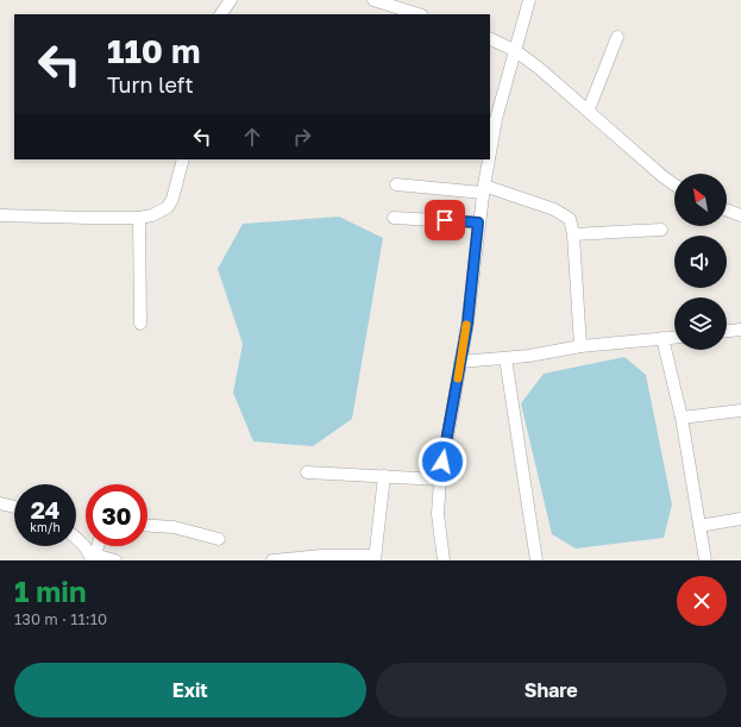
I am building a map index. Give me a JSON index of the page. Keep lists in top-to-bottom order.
{
  "north": "top left",
  "page": {
    "turn": ["110 m", "Turn left"],
    "speed": "24 km/h",
    "limit": "30",
    "heading": ["1 min", "130 m · 11:10"],
    "buttons": ["Exit", "Share"]
  }
}
